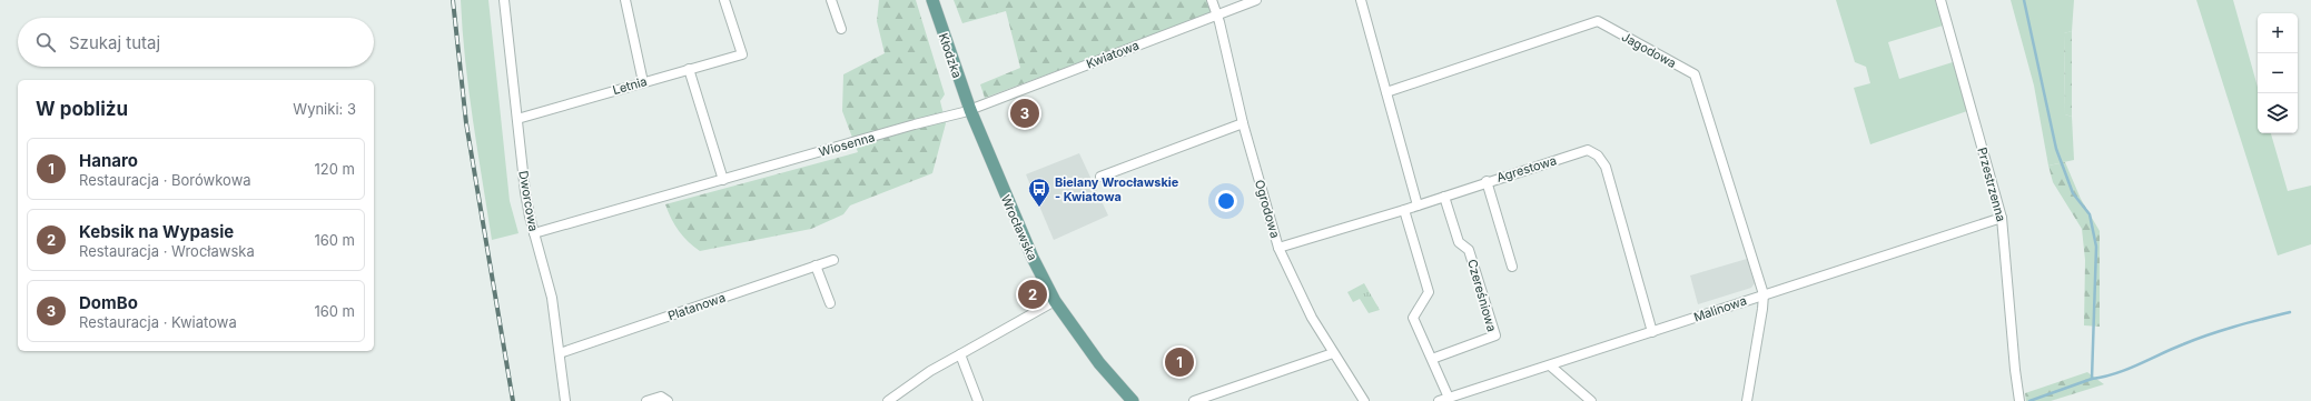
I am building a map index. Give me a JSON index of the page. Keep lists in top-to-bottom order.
{
  "streets": {
    "main road": ["Kłodzka", "Wrocławska"],
    "street": [
      "Jagodowa",
      "Kwiatowa",
      "Letnia",
      "Wiosenna",
      "Agrestowa",
      "Przestrzenna",
      "Dworcowa",
      "Ogrodowa",
      "Czereśniowa",
      "Platanowa",
      "Malinowa"
    ]
  },
  "crossings": [
    ["Jagodowa", "Malinowa"],
    ["Kwiatowa", "Kłodzka"],
    ["Kwiatowa", "Wiosenna"],
    ["Kwiatowa", "Ogrodowa"],
    ["Kwiatowa", "Wrocławska"],
    ["Kłodzka", "Wiosenna"],
    ["Kłodzka", "Wrocławska"],
    ["Letnia", "Dworcowa"],
    ["Wiosenna", "Dworcowa"],
    ["Wiosenna", "Wrocławska"],
    ["Agrestowa", "Ogrodowa"],
    ["Agrestowa", "Czereśniowa"],
    ["Agrestowa", "Malinowa"],
    ["Przestrzenna", "Malinowa"],
    ["Dworcowa", "Platanowa"]
  ],
  "places": {
    "bus stop": ["Bielany Wrocławskie - Kwiatowa"]
  },
  "page": {
    "map_buttons": ["+", "−"],
    "search": "Szukaj tutaj",
    "heading": ["W pobliżu", "Wyniki: 3"],
    "pins": ["3", "2", "1"],
    "list": [
      {
        "mark": "1",
        "name": "Hanaro",
        "note": "Restauracja · Borówkowa",
        "value": "120 m"
      },
      {
        "mark": "2",
        "name": "Kebsik na Wypasie",
        "note": "Restauracja · Wrocławska",
        "value": "160 m"
      },
      {
        "mark": "3",
        "name": "DomBo",
        "note": "Restauracja · Kwiatowa",
        "value": "160 m"
      }
    ]
  }
}
